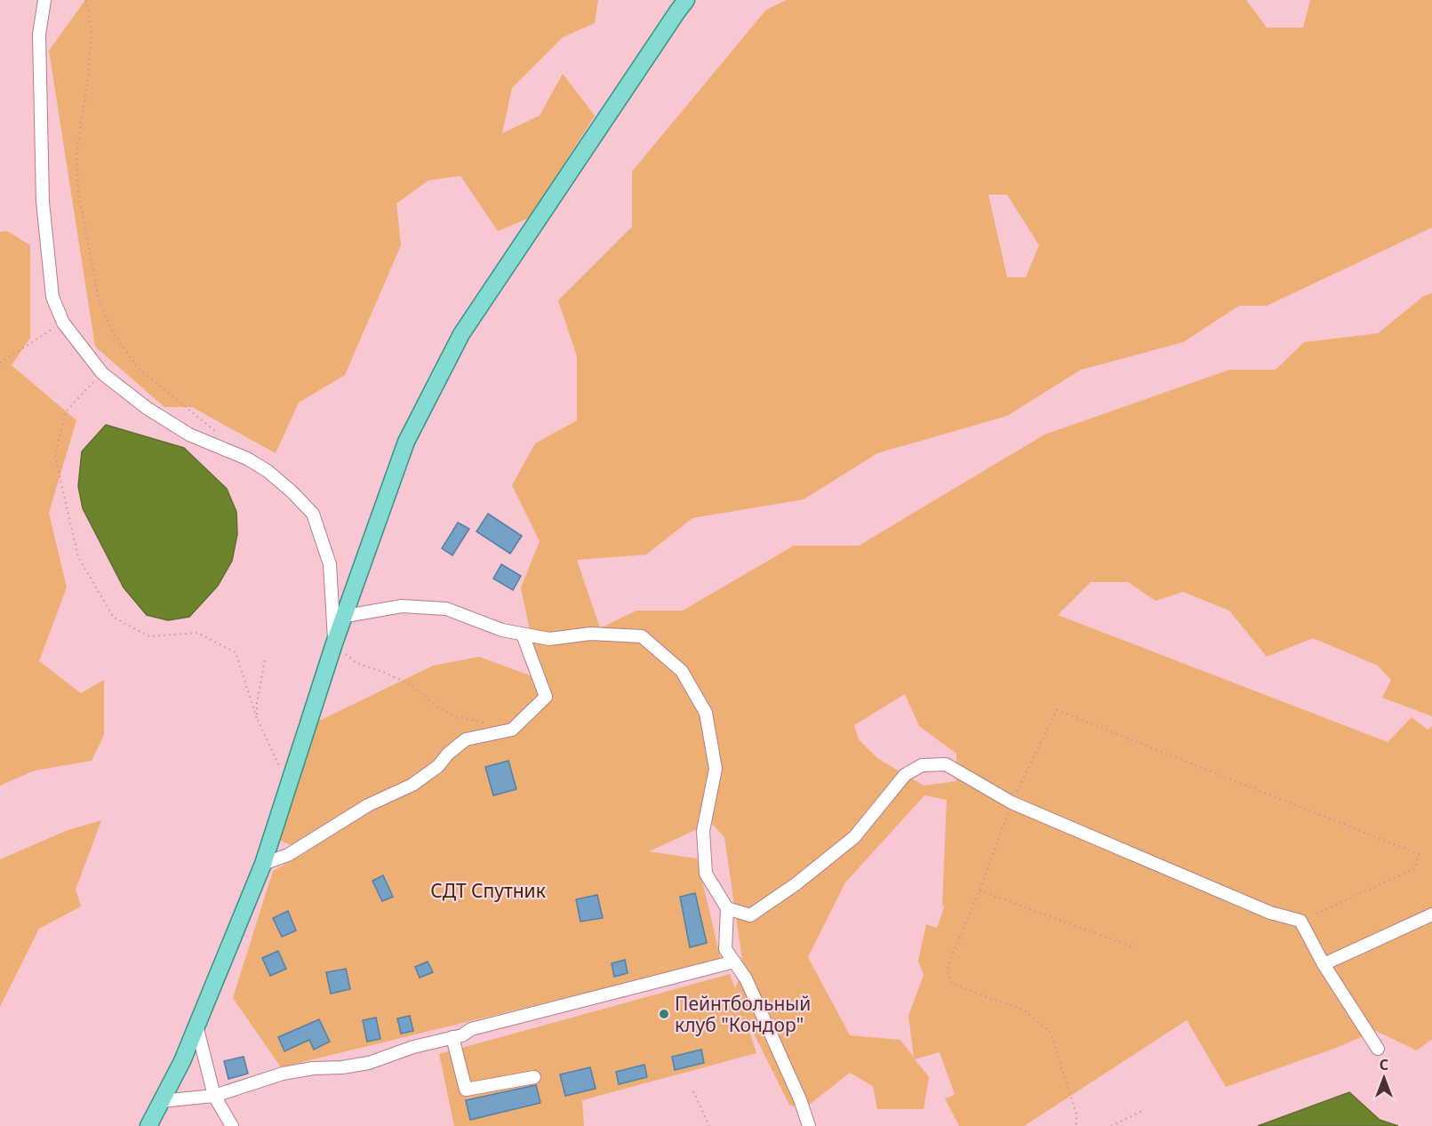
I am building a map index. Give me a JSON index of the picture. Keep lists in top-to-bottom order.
{
  "parks": ["СДТ Спутник"],
  "places": ["Пейнтбольный клуб \"Кондор\""],
  "north": "top"
}
